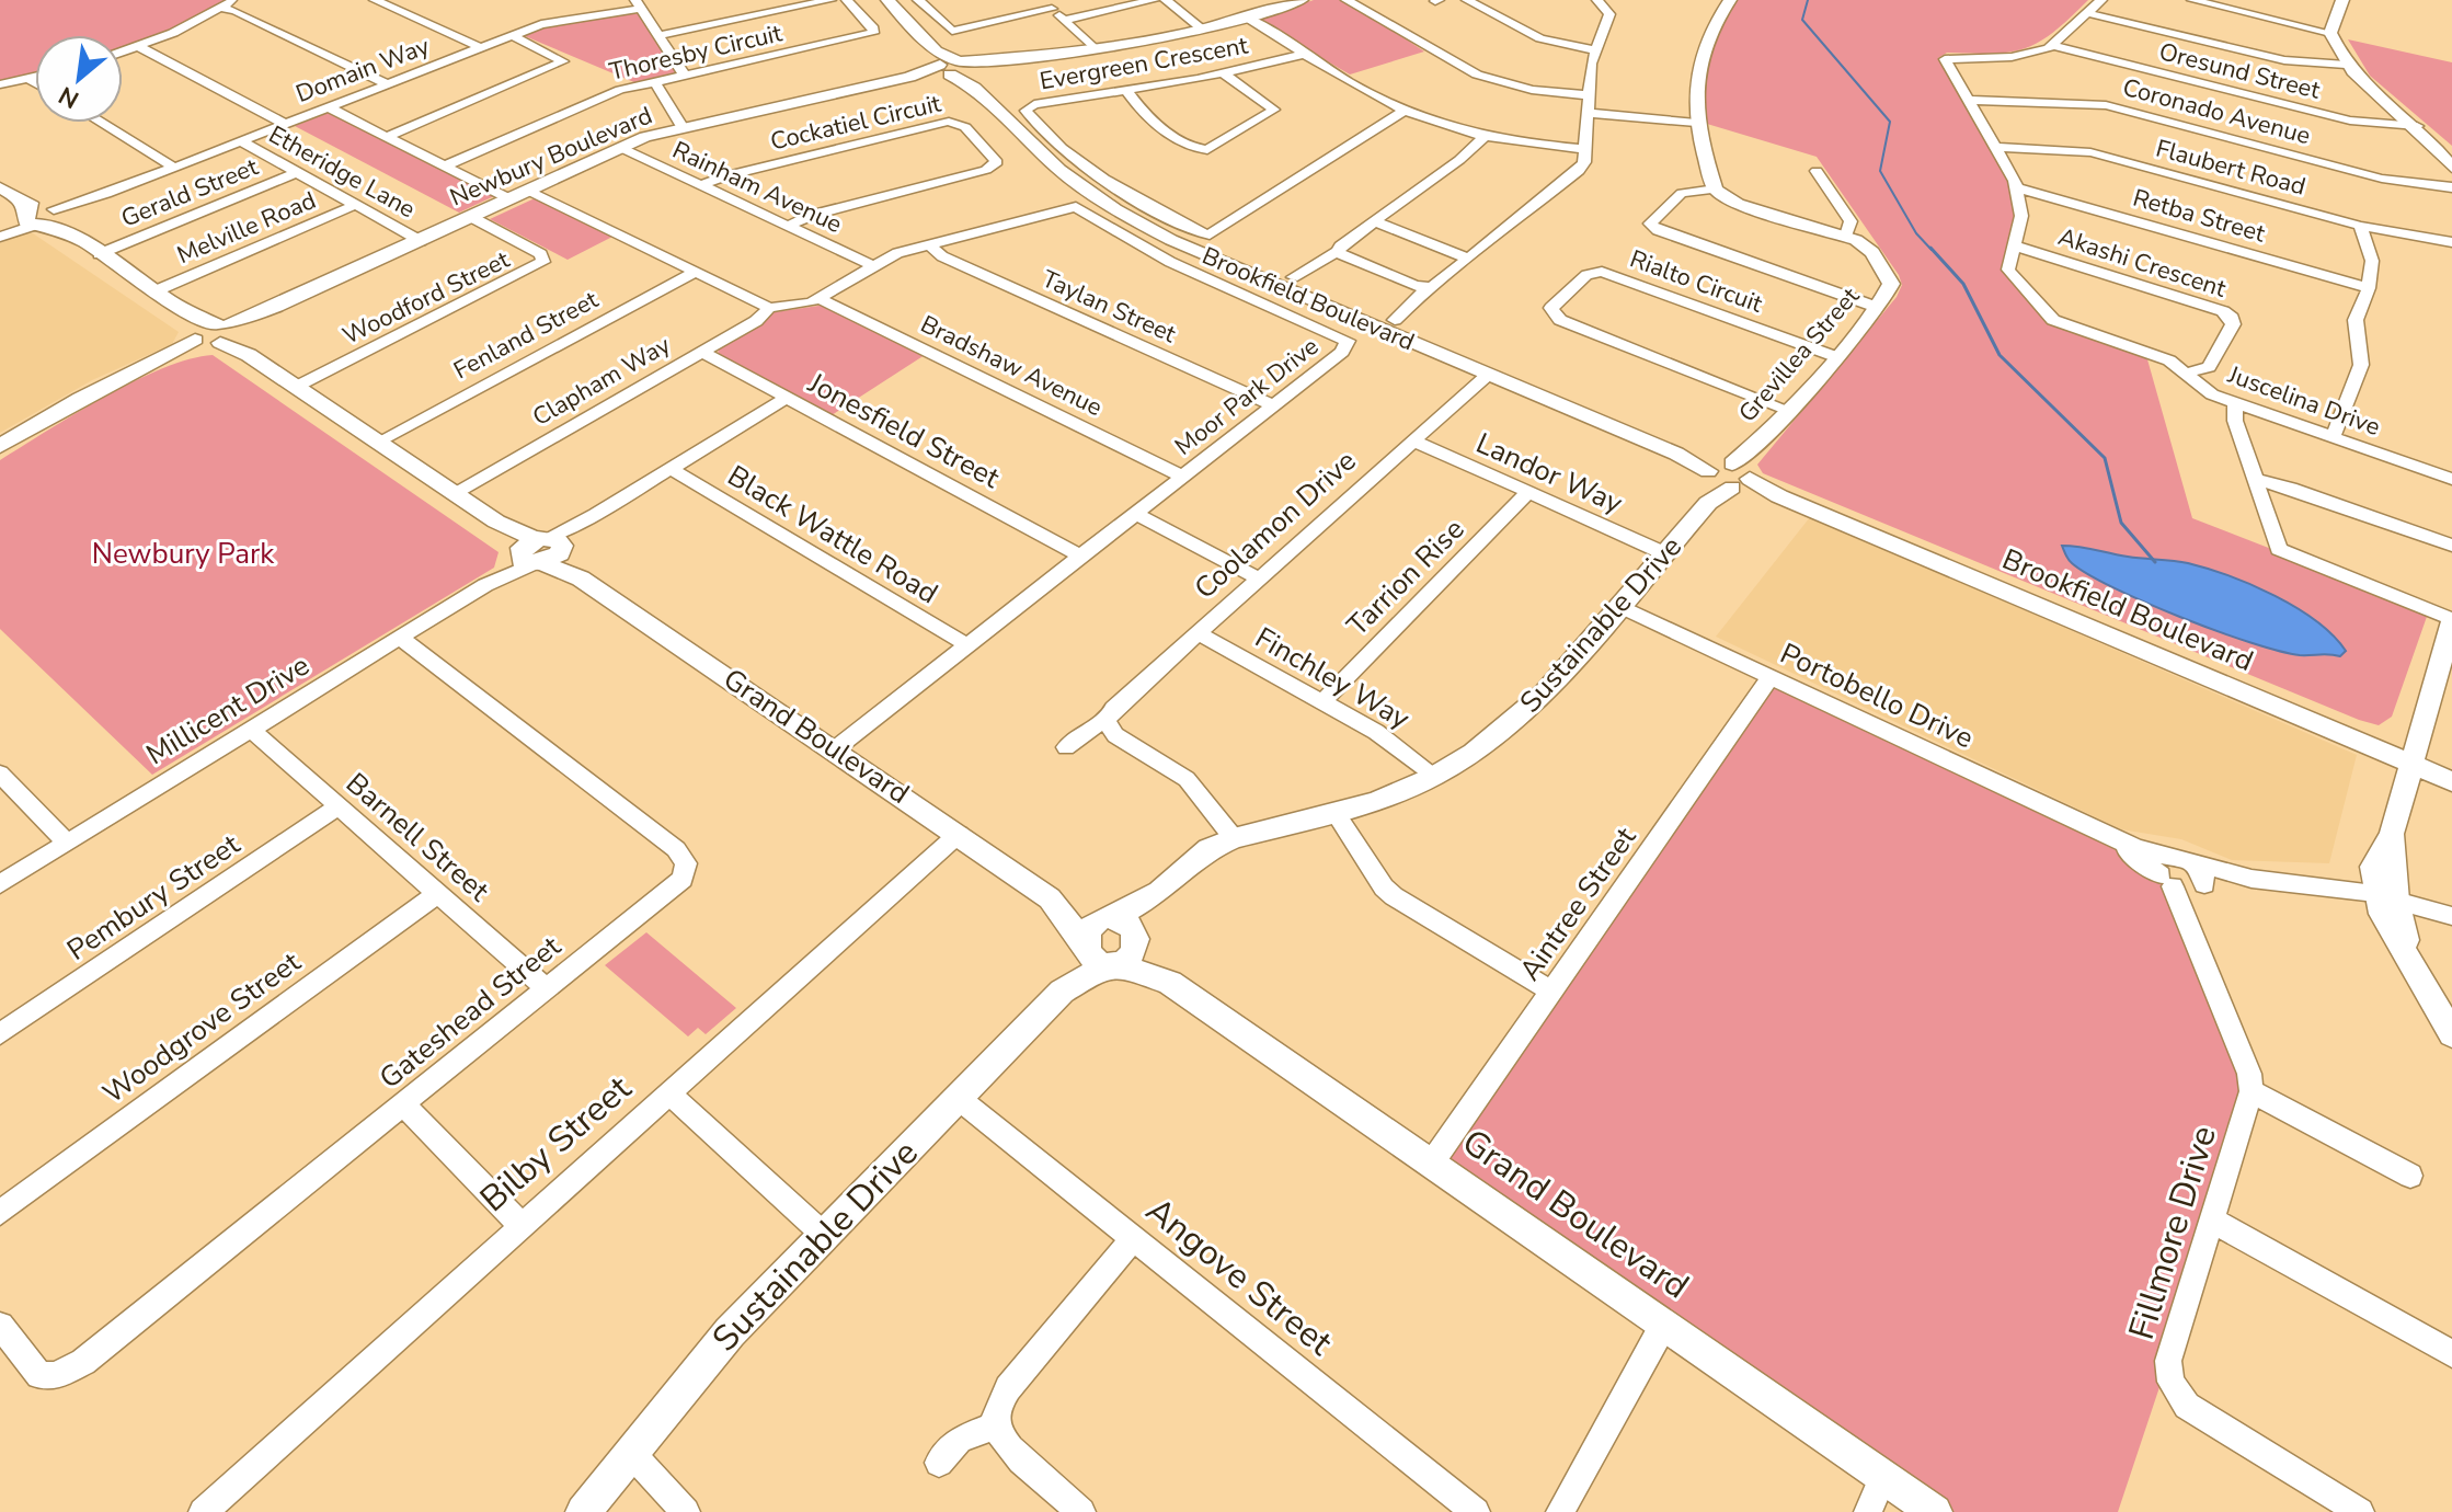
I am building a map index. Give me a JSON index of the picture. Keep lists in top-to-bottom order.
{
  "streets": {
    "street": [
      "Thoresby Circuit",
      "Evergreen Crescent",
      "Domain Way",
      "Oresund Street",
      "Coronado Avenue",
      "Cockatiel Circuit",
      "Newbury Boulevard",
      "Flaubert Road",
      "Etheridge Lane",
      "Rainham Avenue",
      "Gerald Street",
      "Retba Street",
      "Melville Road",
      "Akashi Crescent",
      "Rialto Circuit",
      "Woodford Street",
      "Brookfield Boulevard",
      "Taylan Street",
      "Fenland Street",
      "Grevillea Street",
      "Bradshaw Avenue",
      "Clapham Way",
      "Moor Park Drive",
      "Juscelina Drive",
      "Jonesfield Street",
      "Landor Way",
      "Coolamon Drive",
      "Black Wattle Road",
      "Tarrion Rise",
      "Sustainable Drive",
      "Finchley Way",
      "Portobello Drive",
      "Millicent Drive",
      "Grand Boulevard",
      "Barnell Street",
      "Pembury Street",
      "Aintree Street",
      "Gateshead Street",
      "Woodgrove Street",
      "Bilby Street",
      "Fillmore Drive",
      "Angove Street"
    ]
  },
  "crossings": [
    ["Domain Way", "Etheridge Lane"],
    ["Domain Way", "Grand Boulevard"],
    ["Oresund Street", "Juscelina Drive"],
    ["Coronado Avenue", "Juscelina Drive"],
    ["Cockatiel Circuit", "Rainham Avenue"],
    ["Newbury Boulevard", "Etheridge Lane"],
    ["Newbury Boulevard", "Rainham Avenue"],
    ["Newbury Boulevard", "Woodford Street"],
    ["Newbury Boulevard", "Brookfield Boulevard"],
    ["Newbury Boulevard", "Grand Boulevard"],
    ["Flaubert Road", "Juscelina Drive"],
    ["Etheridge Lane", "Gerald Street"],
    ["Etheridge Lane", "Melville Road"],
    ["Rainham Avenue", "Moor Park Drive"],
    ["Gerald Street", "Grand Boulevard"],
    ["Retba Street", "Juscelina Drive"],
    ["Melville Road", "Grand Boulevard"],
    ["Akashi Crescent", "Juscelina Drive"],
    ["Rialto Circuit", "Grevillea Street"],
    ["Woodford Street", "Grand Boulevard"],
    ["Brookfield Boulevard", "Grevillea Street"],
    ["Brookfield Boulevard", "Coolamon Drive"],
    ["Brookfield Boulevard", "Sustainable Drive"],
    ["Taylan Street", "Moor Park Drive"],
    ["Fenland Street", "Grand Boulevard"],
    ["Grevillea Street", "Sustainable Drive"],
    ["Bradshaw Avenue", "Moor Park Drive"],
    ["Clapham Way", "Moor Park Drive"],
    ["Clapham Way", "Jonesfield Street"],
    ["Clapham Way", "Grand Boulevard"],
    ["Moor Park Drive", "Jonesfield Street"],
    ["Moor Park Drive", "Black Wattle Road"],
    ["Moor Park Drive", "Grand Boulevard"],
    ["Jonesfield Street", "Millicent Drive"],
    ["Landor Way", "Coolamon Drive"],
    ["Landor Way", "Tarrion Rise"],
    ["Landor Way", "Sustainable Drive"],
    ["Coolamon Drive", "Finchley Way"],
    ["Black Wattle Road", "Millicent Drive"],
    ["Tarrion Rise", "Finchley Way"],
    ["Sustainable Drive", "Finchley Way"],
    ["Sustainable Drive", "Portobello Drive"],
    ["Sustainable Drive", "Grand Boulevard"],
    ["Sustainable Drive", "Angove Street"],
    ["Portobello Drive", "Aintree Street"],
    ["Millicent Drive", "Grand Boulevard"],
    ["Millicent Drive", "Barnell Street"],
    ["Millicent Drive", "Gateshead Street"],
    ["Grand Boulevard", "Aintree Street"],
    ["Grand Boulevard", "Bilby Street"],
    ["Barnell Street", "Pembury Street"],
    ["Barnell Street", "Gateshead Street"],
    ["Barnell Street", "Woodgrove Street"]
  ],
  "parks": ["Newbury Park"],
  "north": "bottom left"
}
